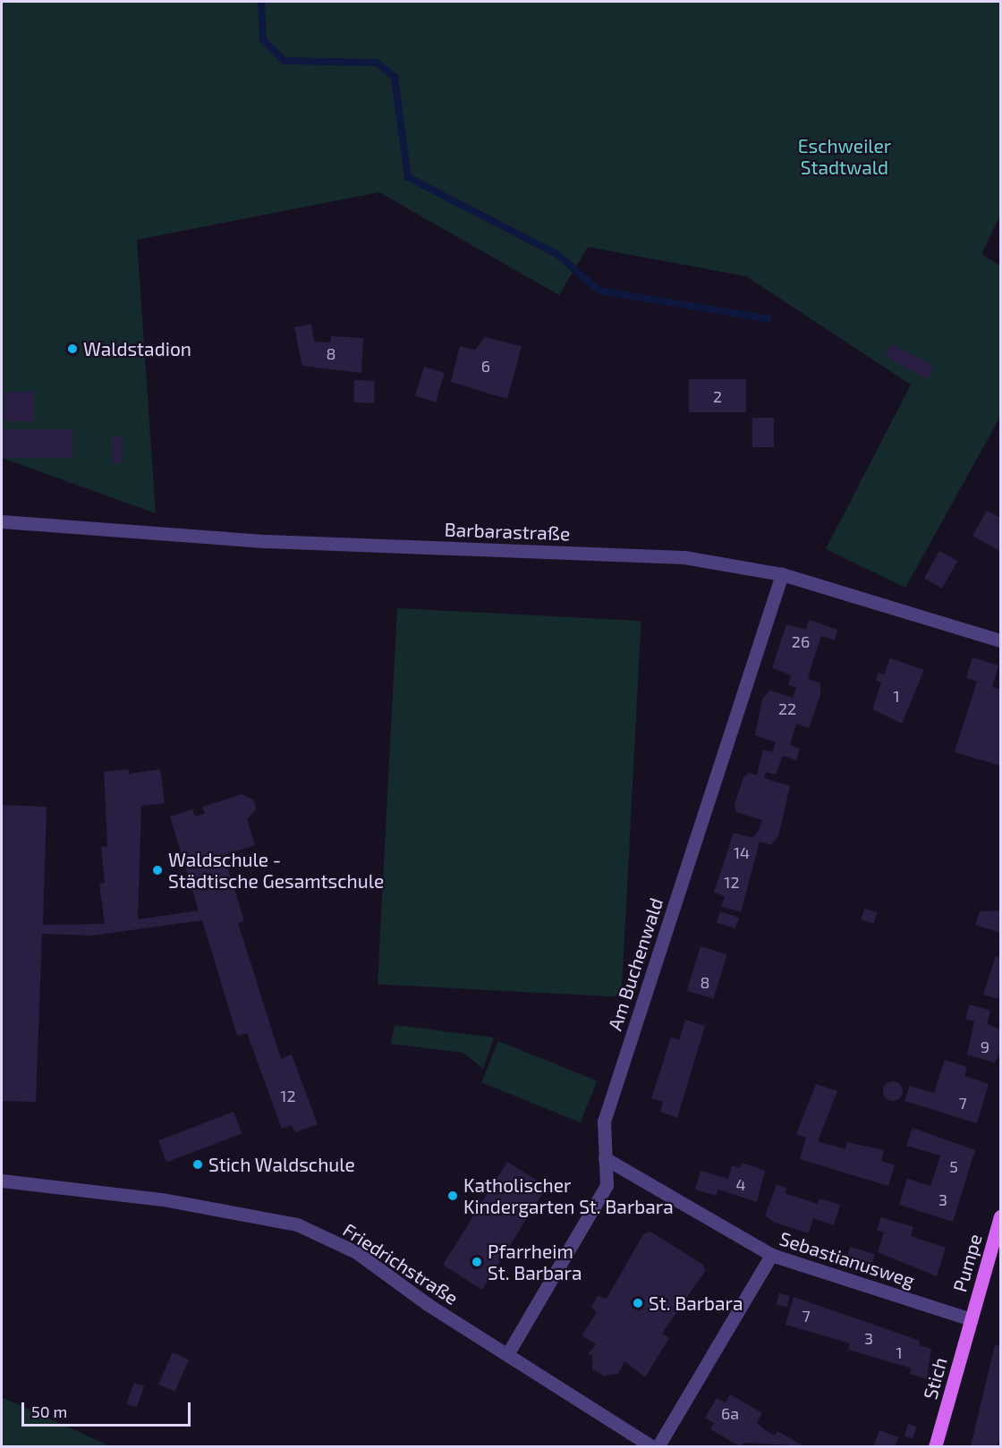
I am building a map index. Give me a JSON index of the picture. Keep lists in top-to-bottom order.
{
  "streets": {
    "main road": ["Pumpe", "Stich"],
    "street": [
      "Barbarastraße",
      "Am Buchenwald",
      "Sebastianusweg",
      "Friedrichstraße"
    ]
  },
  "crossings": [
    ["Barbarastraße", "Am Buchenwald"],
    ["Am Buchenwald", "Sebastianusweg"],
    ["Am Buchenwald", "Friedrichstraße"],
    ["Sebastianusweg", "Pumpe"],
    ["Sebastianusweg", "Stich"],
    ["Pumpe", "Stich"]
  ],
  "parks": ["Eschweiler Stadtwald"],
  "places": [
    "Waldstadion",
    "Waldschule - Städtische Gesamtschule",
    "Stich Waldschule",
    "Katholischer Kindergarten St. Barbara",
    "Pfarrheim St. Barbara",
    "St. Barbara"
  ],
  "house_numbers": [
    "8",
    "6",
    "2",
    "26",
    "1",
    "22",
    "14",
    "12",
    "8",
    "9",
    "12",
    "7",
    "5",
    "4",
    "3",
    "7",
    "3",
    "1",
    "6a"
  ],
  "scale_bar": "50 m"
}
